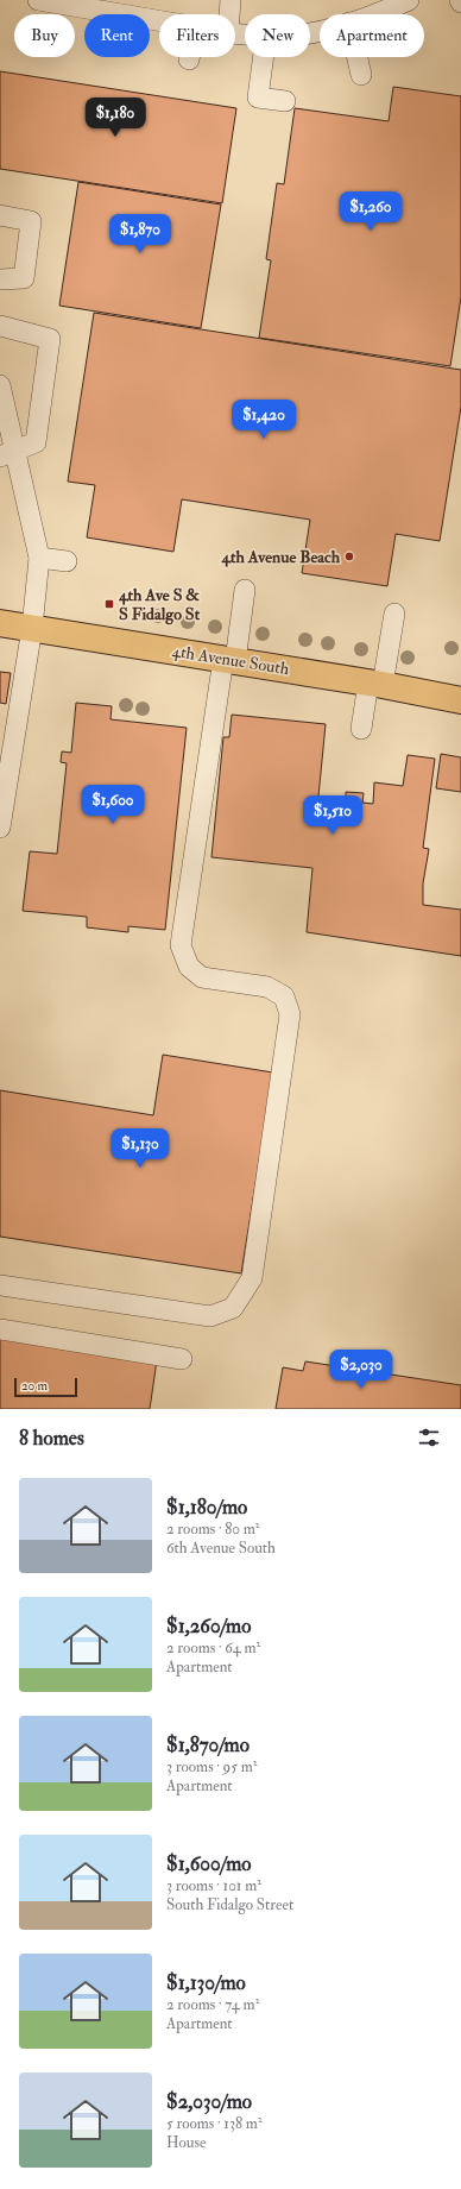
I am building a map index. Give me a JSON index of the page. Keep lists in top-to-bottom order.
{
  "streets": {
    "main road": ["4th Avenue South"]
  },
  "places": {
    "other": ["4th Avenue Beach"],
    "transit": ["4th Ave S & S Fidalgo St"]
  },
  "scale_bar": "20 m",
  "page": {
    "chip": [
      "Buy",
      "Rent",
      "Filters",
      "New",
      "Apartment"
    ],
    "price": [
      "$1,180",
      "$1,260",
      "$1,870",
      "$1,420",
      "$1,600",
      "$1,510",
      "$1,130",
      "$2,030"
    ],
    "scale": "20 m",
    "heading": "8 homes",
    "list": [
      {
        "name": "$1,180/mo",
        "note": "2 rooms · 80 m² · 6th Avenue South"
      },
      {
        "name": "$1,260/mo",
        "note": "2 rooms · 64 m² · Apartment"
      },
      {
        "name": "$1,870/mo",
        "note": "3 rooms · 95 m² · Apartment"
      },
      {
        "name": "$1,600/mo",
        "note": "3 rooms · 101 m² · South Fidalgo Street"
      },
      {
        "name": "$1,130/mo",
        "note": "2 rooms · 74 m² · Apartment"
      },
      {
        "name": "$2,030/mo",
        "note": "5 rooms · 138 m² · House"
      }
    ]
  }
}
